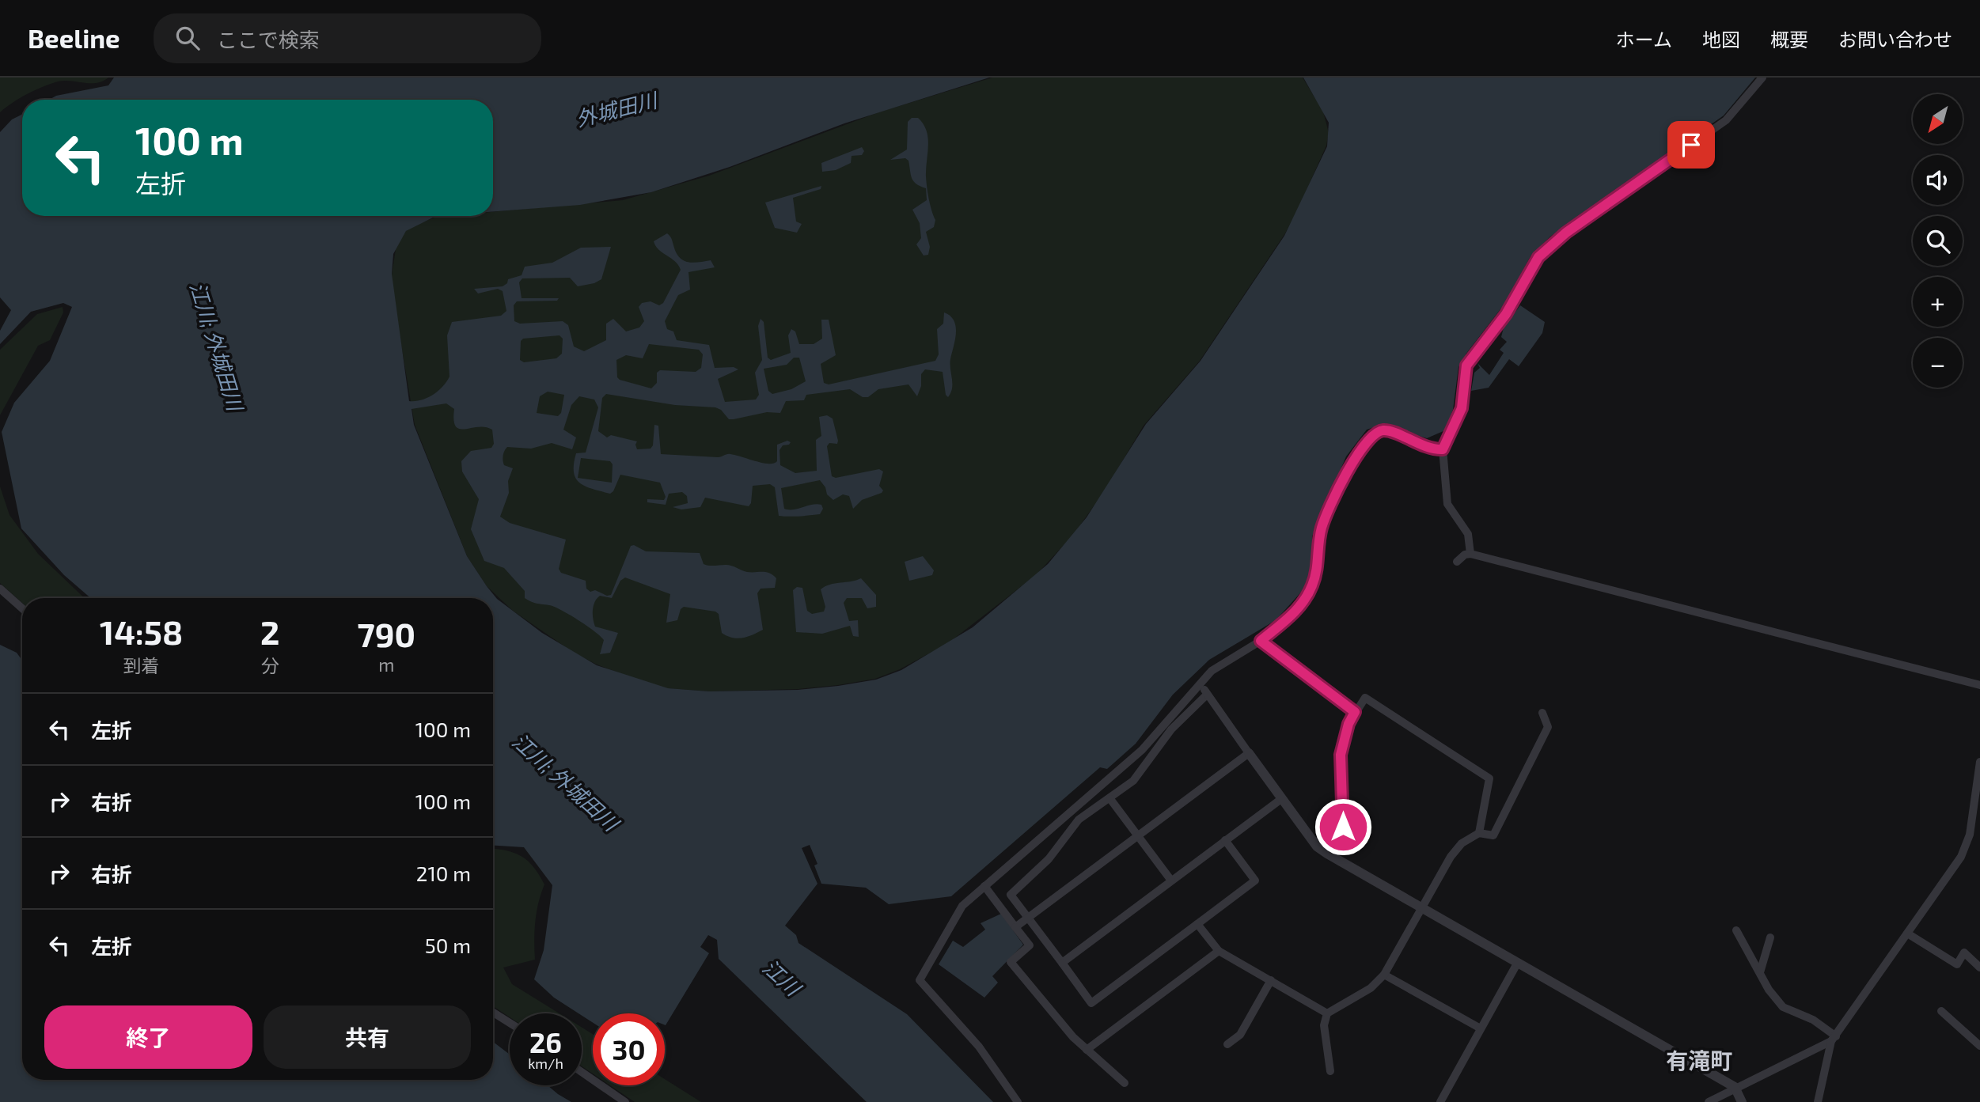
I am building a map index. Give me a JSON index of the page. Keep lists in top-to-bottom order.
{
  "districts": ["有滝町"],
  "water": ["外城田川", "江川; 外城田川", "江川"],
  "north": "bottom left",
  "page": {
    "header": "Beeline",
    "search": "ここで検索",
    "nav": [
      "ホーム",
      "地図",
      "概要",
      "お問い合わせ"
    ],
    "map_buttons": ["+", "−"],
    "turn": ["100 m", "左折"],
    "eta": [
      "14:58",
      "到着",
      "2",
      "分",
      "790",
      "m"
    ],
    "list": [
      {
        "name": "左折",
        "value": "100 m"
      },
      {
        "name": "右折",
        "value": "100 m"
      },
      {
        "name": "右折",
        "value": "210 m"
      },
      {
        "name": "左折",
        "value": "50 m"
      }
    ],
    "buttons": ["終了", "共有"],
    "speed": "26 km/h",
    "limit": "30"
  }
}
